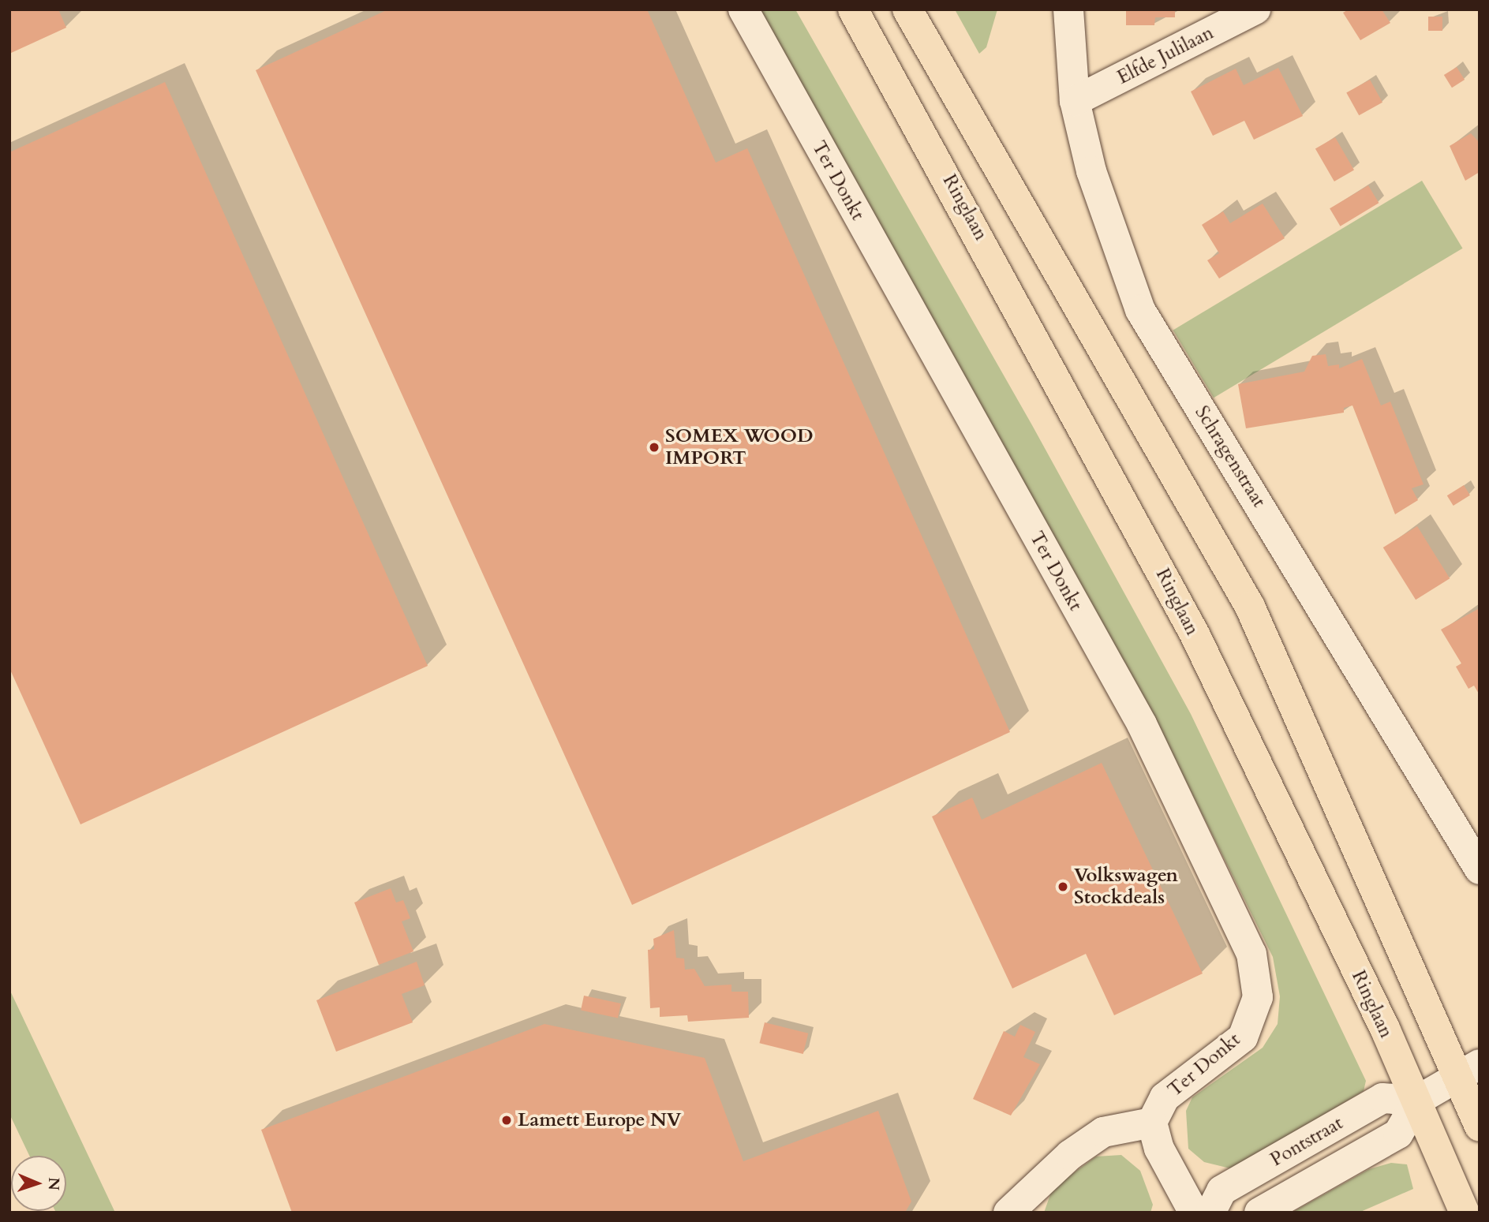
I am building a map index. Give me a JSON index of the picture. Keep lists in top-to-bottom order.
{
  "streets": {
    "main road": ["Ringlaan"],
    "street": [
      "Elfde Julilaan",
      "Ter Donkt",
      "Schragenstraat",
      "Pontstraat"
    ]
  },
  "crossings": [
    ["Elfde Julilaan", "Schragenstraat"],
    ["Ringlaan", "Pontstraat"]
  ],
  "places": ["SOMEX WOOD IMPORT", "Volkswagen Stockdeals", "Lamett Europe NV"],
  "north": "right"
}
